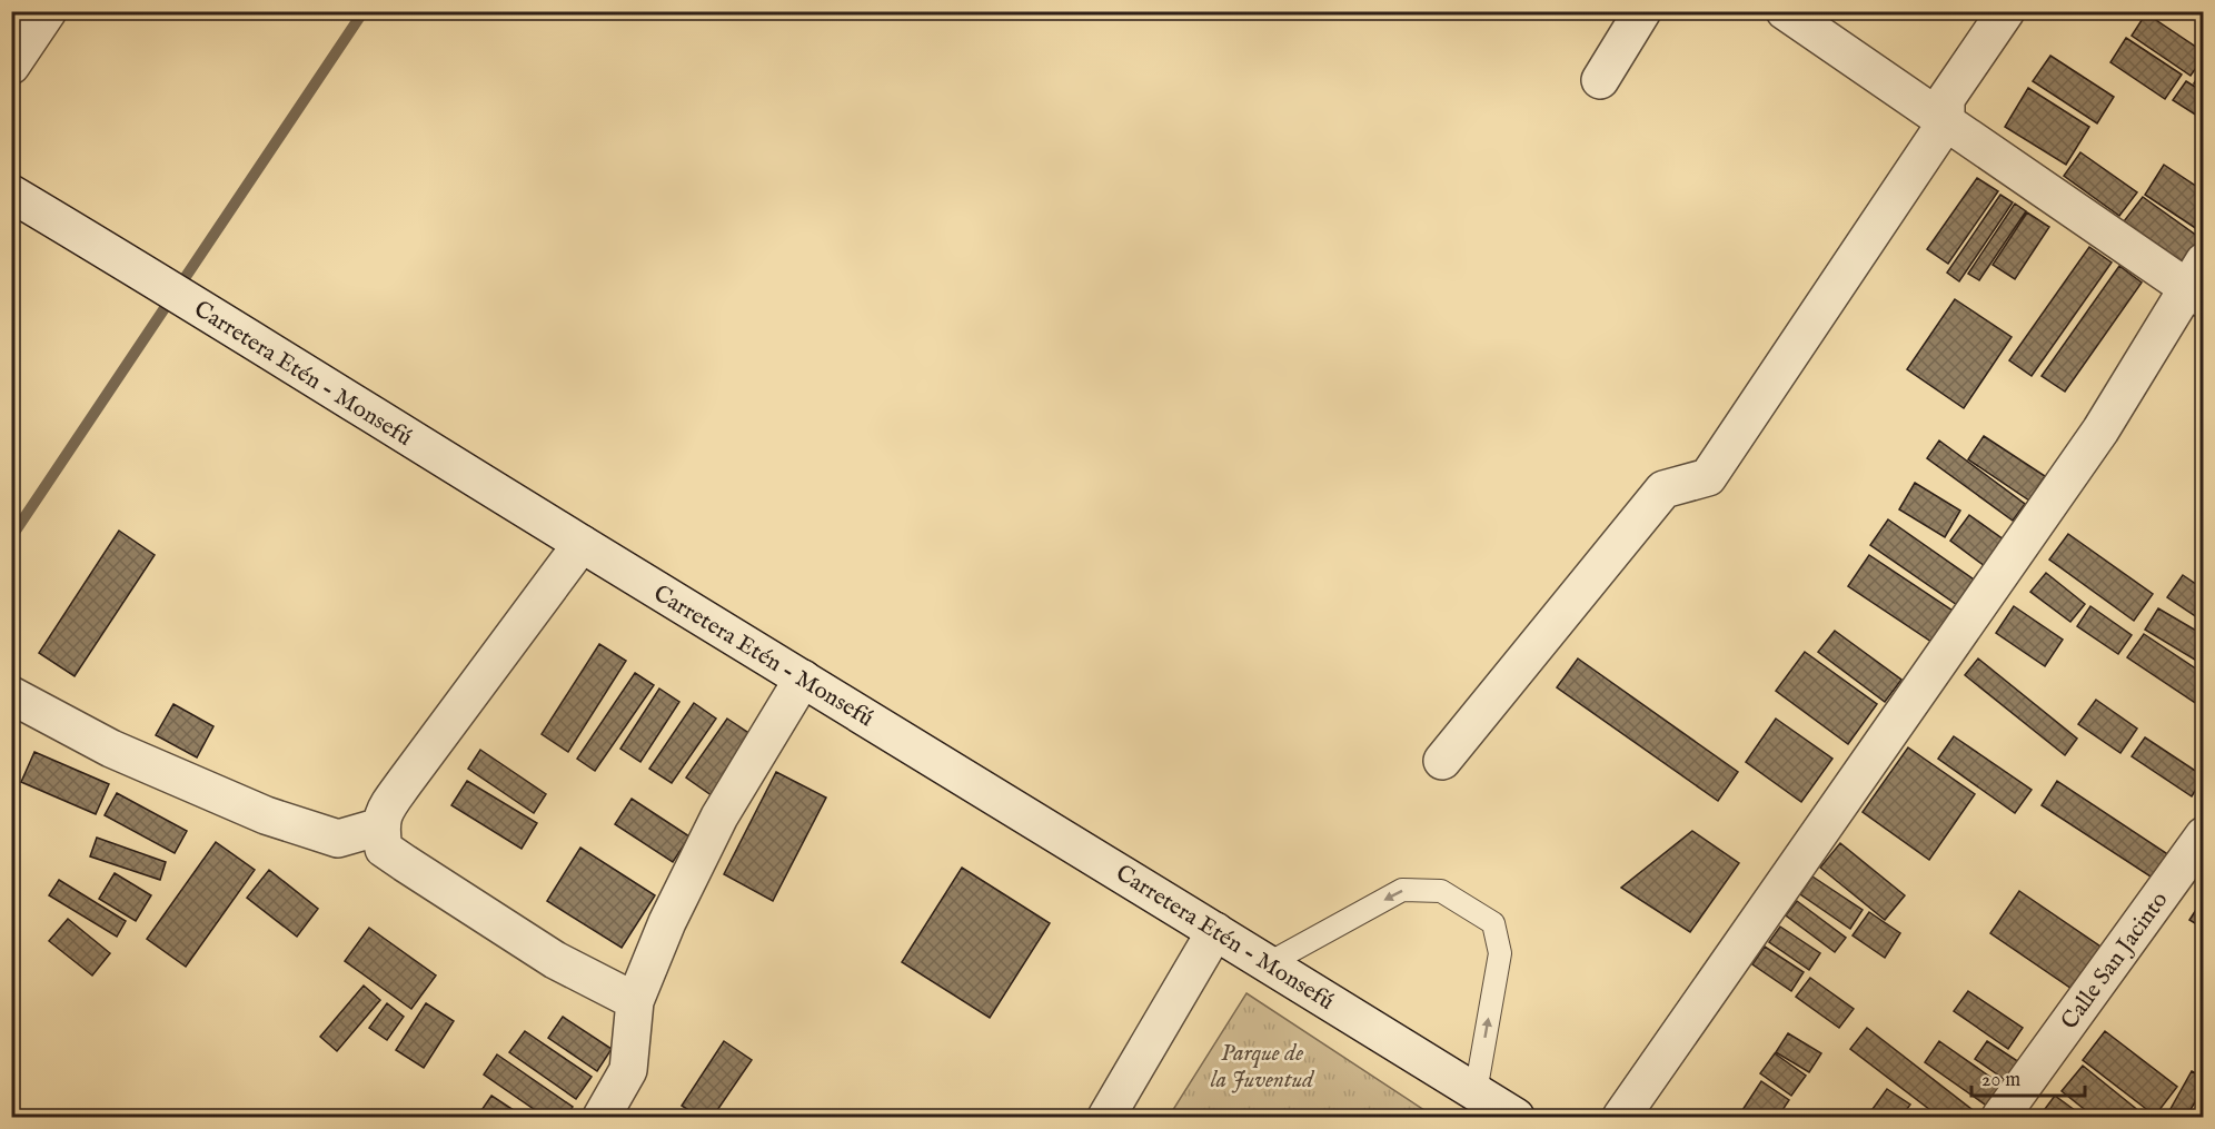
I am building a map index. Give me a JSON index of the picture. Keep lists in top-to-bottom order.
{
  "streets": {
    "street": ["Carretera Etén - Monsefú", "Calle San Jacinto"]
  },
  "parks": ["Parque de la Juventud"],
  "scale_bar": "20 m"
}
